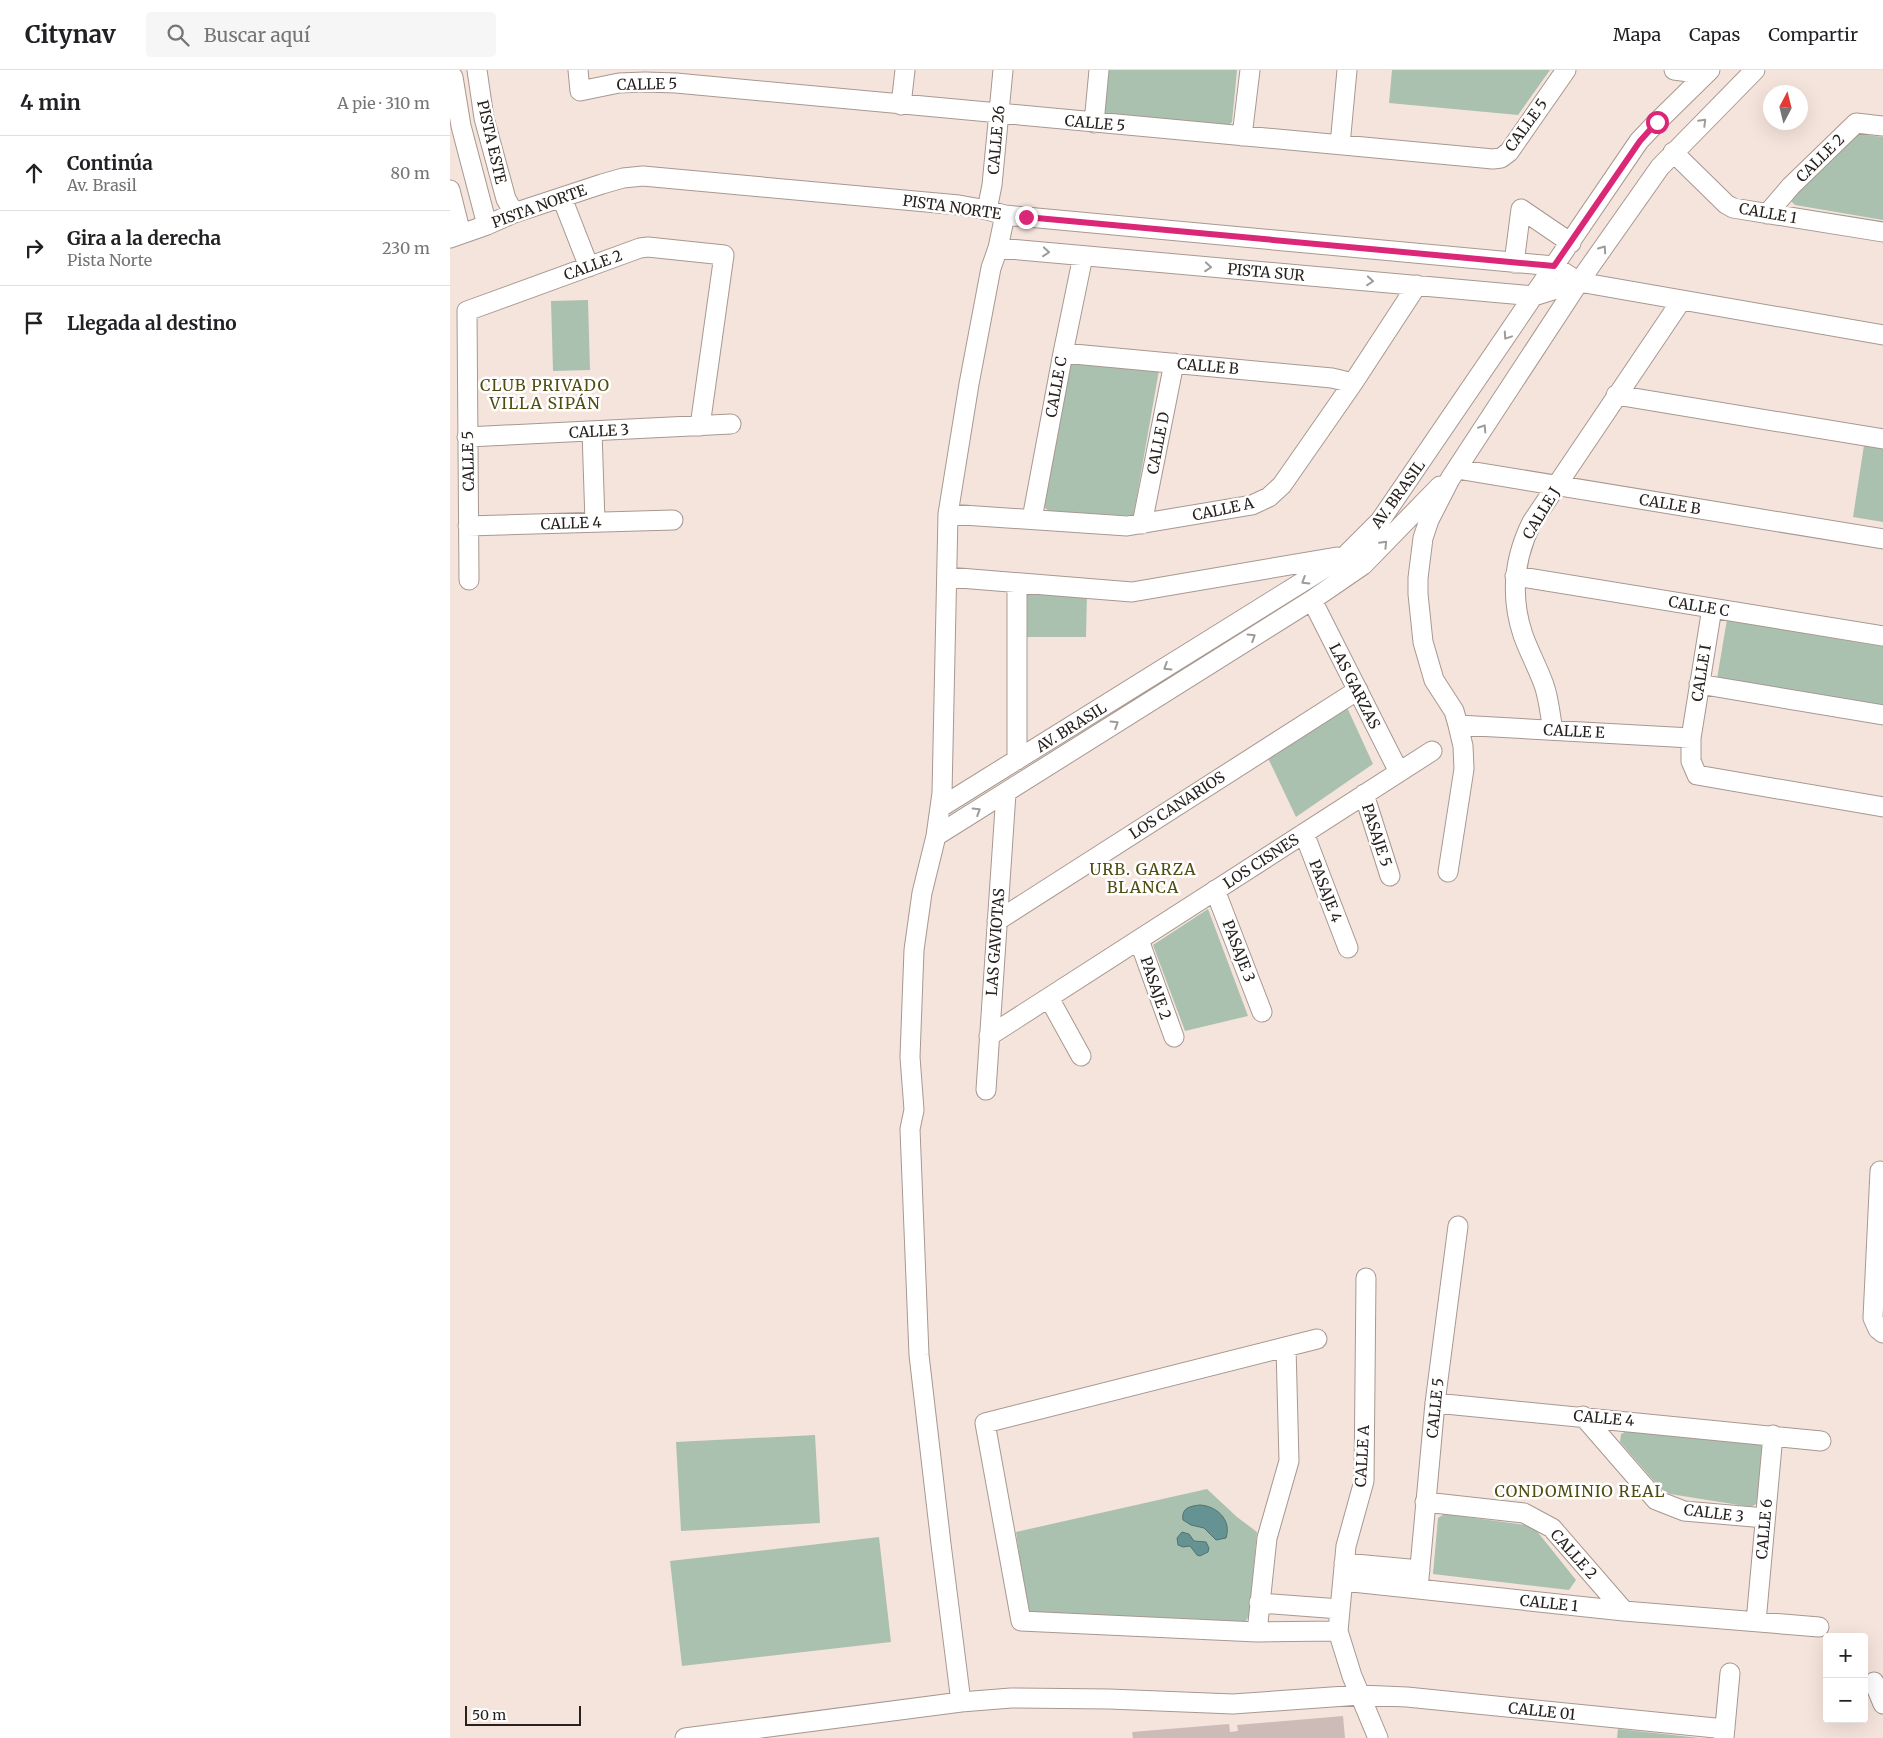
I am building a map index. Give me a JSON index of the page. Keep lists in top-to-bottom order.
{
  "streets": {
    "street": [
      "CALLE 5",
      "CALLE 26",
      "PISTA ESTE",
      "CALLE 2",
      "PISTA NORTE",
      "CALLE 1",
      "PISTA SUR",
      "CALLE B",
      "CALLE C",
      "CALLE 3",
      "CALLE D",
      "AV. BRASIL",
      "CALLE A",
      "CALLE J",
      "CALLE 4",
      "CALLE I",
      "LAS GARZAS",
      "CALLE E",
      "LOS CANARIOS",
      "PASAJE 5",
      "LOS CISNES",
      "PASAJE 4",
      "LAS GAVIOTAS",
      "PASAJE 3",
      "PASAJE 2",
      "CALLE 6",
      "CALLE 01"
    ]
  },
  "crossings": [
    ["CALLE 5", "CALLE 26"],
    ["CALLE 5", "CALLE 2"],
    ["CALLE 5", "CALLE 1"],
    ["CALLE 5", "CALLE 3"],
    ["CALLE 5", "CALLE 4"],
    ["CALLE 26", "PISTA NORTE"],
    ["CALLE 26", "PISTA SUR"],
    ["CALLE 26", "AV. BRASIL"],
    ["CALLE 26", "CALLE A"],
    ["CALLE 26", "CALLE 01"],
    ["PISTA ESTE", "PISTA NORTE"],
    ["CALLE 2", "CALLE 1"],
    ["CALLE 2", "CALLE 3"],
    ["PISTA NORTE", "AV. BRASIL"],
    ["CALLE 1", "CALLE A"],
    ["CALLE 1", "CALLE 6"],
    ["PISTA SUR", "CALLE C"],
    ["PISTA SUR", "AV. BRASIL"],
    ["PISTA SUR", "CALLE A"],
    ["CALLE B", "CALLE C"],
    ["CALLE B", "CALLE D"],
    ["CALLE B", "AV. BRASIL"],
    ["CALLE B", "CALLE A"],
    ["CALLE B", "CALLE J"],
    ["CALLE C", "CALLE A"],
    ["CALLE C", "CALLE J"],
    ["CALLE C", "CALLE I"],
    ["CALLE 3", "CALLE 4"],
    ["CALLE 3", "CALLE 6"],
    ["CALLE D", "CALLE A"],
    ["AV. BRASIL", "LAS GARZAS"],
    ["AV. BRASIL", "LAS GAVIOTAS"],
    ["CALLE J", "CALLE E"],
    ["CALLE 4", "CALLE 6"],
    ["CALLE I", "CALLE E"],
    ["LAS GARZAS", "LOS CANARIOS"],
    ["LAS GARZAS", "LOS CISNES"],
    ["LOS CANARIOS", "LAS GAVIOTAS"],
    ["PASAJE 5", "LOS CISNES"],
    ["LOS CISNES", "PASAJE 4"],
    ["LOS CISNES", "LAS GAVIOTAS"],
    ["LOS CISNES", "PASAJE 3"],
    ["LOS CISNES", "PASAJE 2"]
  ],
  "one_way": ["PISTA SUR"],
  "districts": ["CLUB PRIVADO VILLA SIPÁN", "URB. GARZA BLANCA", "CONDOMINIO REAL"],
  "scale_bar": "50 m",
  "north": "top",
  "page": {
    "header": "Citynav",
    "search": "Buscar aquí",
    "nav": ["Mapa", "Capas", "Compartir"],
    "heading": ["4 min", "A pie · 310 m"],
    "list": [
      ["Continúa", "Av. Brasil", "80 m"],
      ["Gira a la derecha", "Pista Norte", "230 m"],
      "Llegada al destino"
    ],
    "map_buttons": ["+", "−"],
    "scale": "50 m"
  }
}
